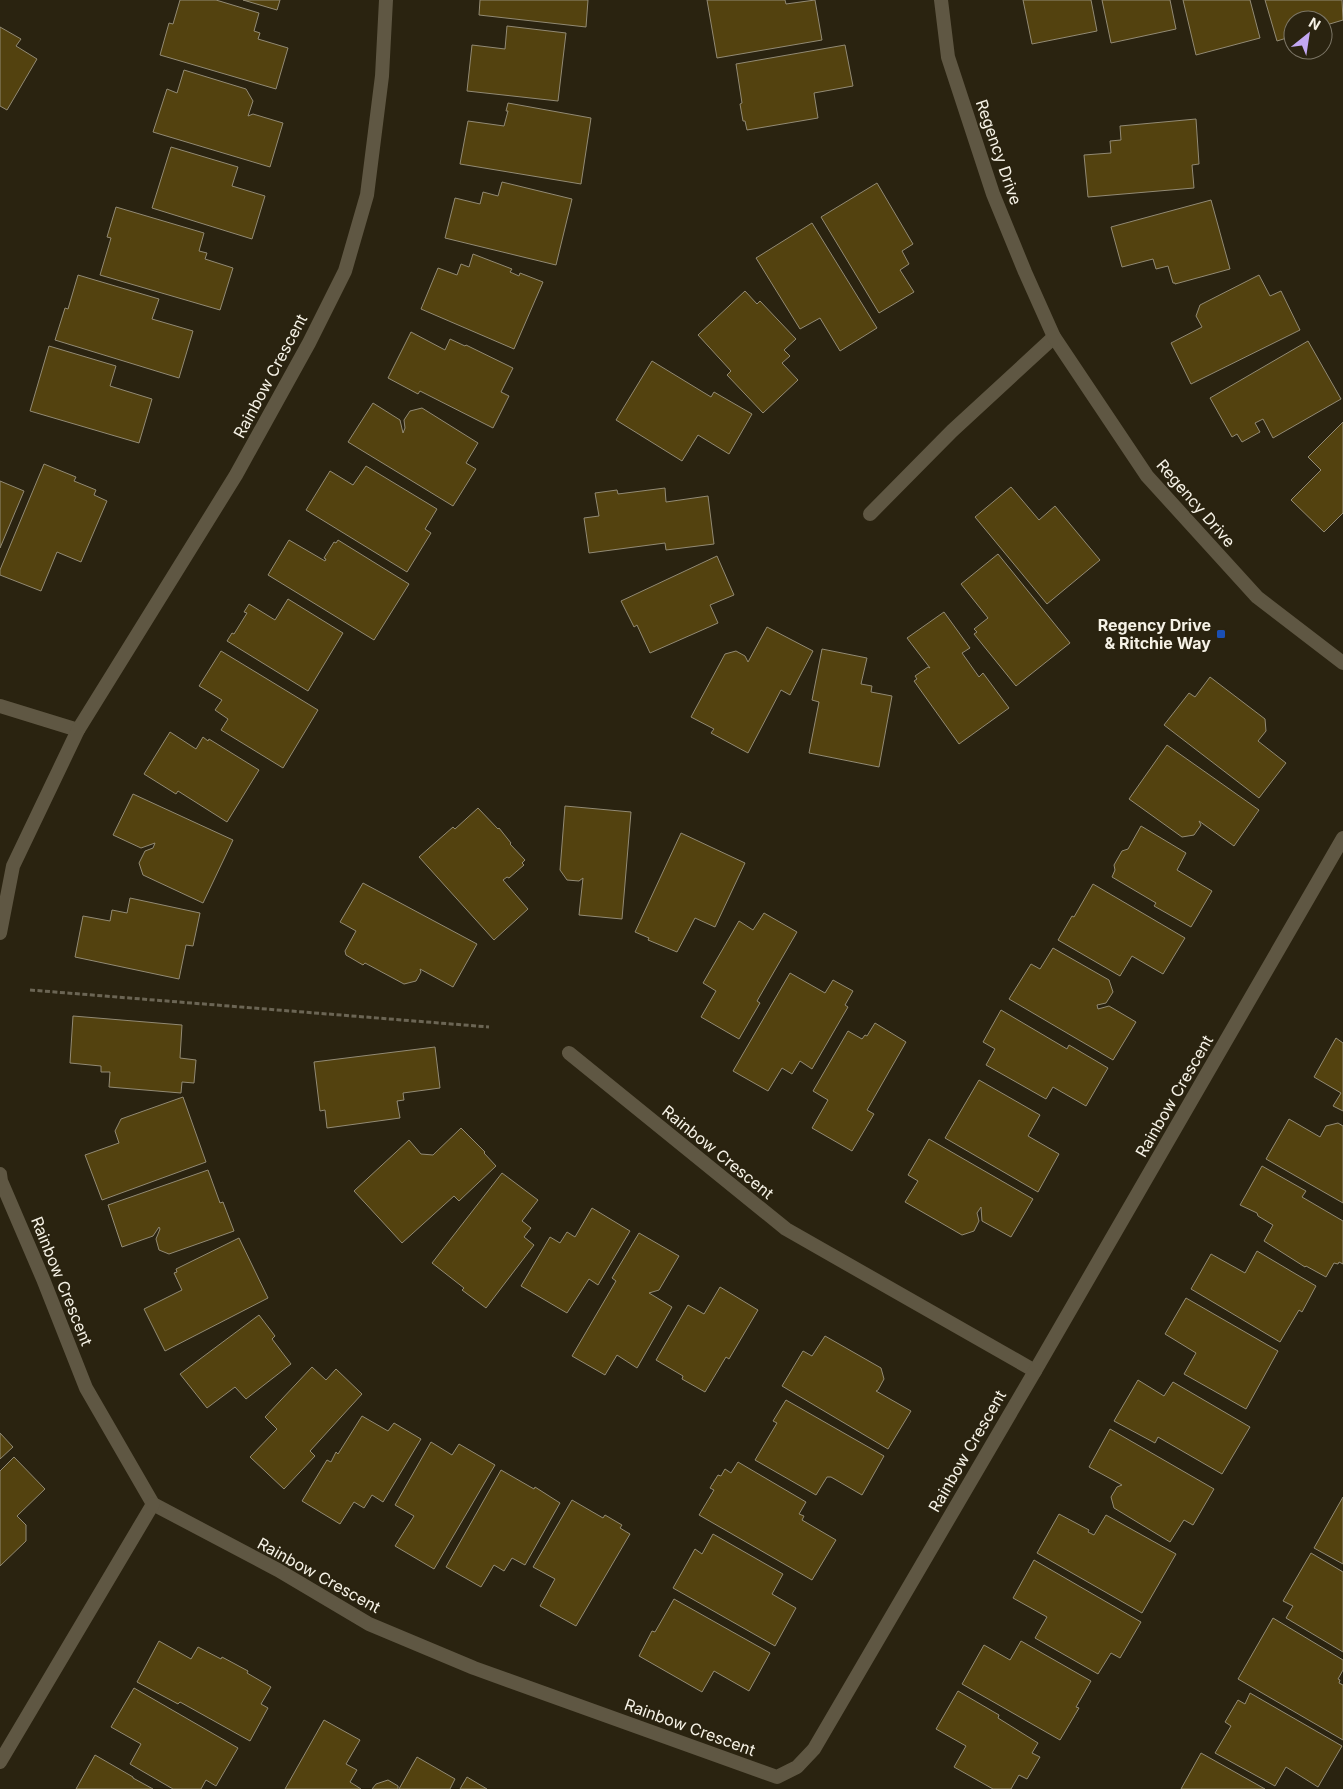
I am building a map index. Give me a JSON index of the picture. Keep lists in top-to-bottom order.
{
  "streets": {
    "street": ["Regency Drive", "Rainbow Crescent"]
  },
  "places": {
    "transit": ["Regency Drive & Ritchie Way"]
  },
  "north": "top right"
}
